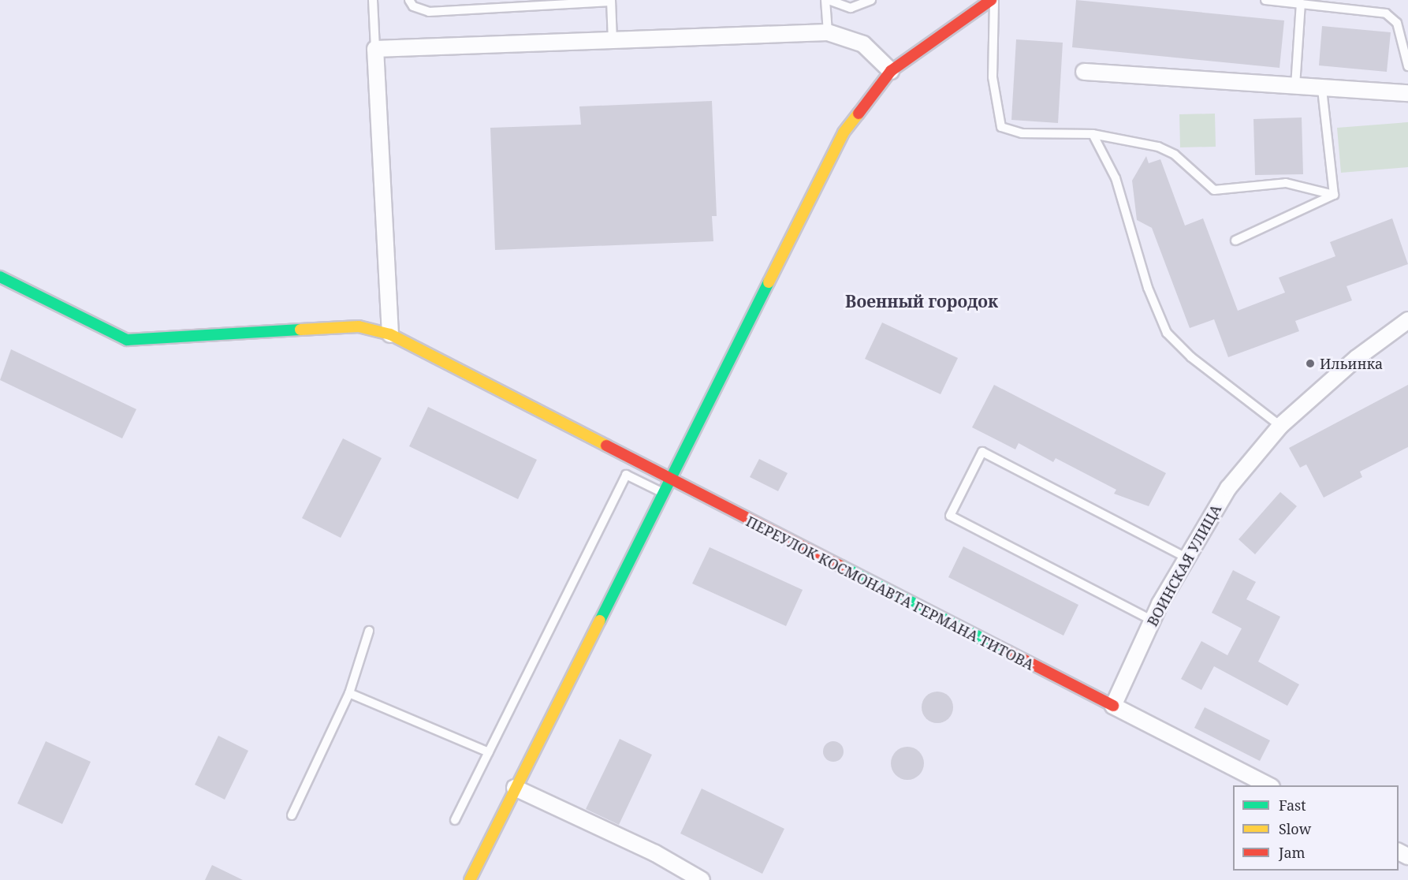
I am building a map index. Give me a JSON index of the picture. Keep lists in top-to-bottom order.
{
  "streets": {
    "street": ["ВОИНСКАЯ УЛИЦА", "ПЕРЕУЛОК КОСМОНАВТА ГЕРМАНА ТИТОВА"]
  },
  "crossings": [
    ["ВОИНСКАЯ УЛИЦА", "ПЕРЕУЛОК КОСМОНАВТА ГЕРМАНА ТИТОВА"]
  ],
  "districts": ["Военный городок"],
  "places": ["Ильинка"],
  "legend": ["Fast", "Slow", "Jam"]
}
